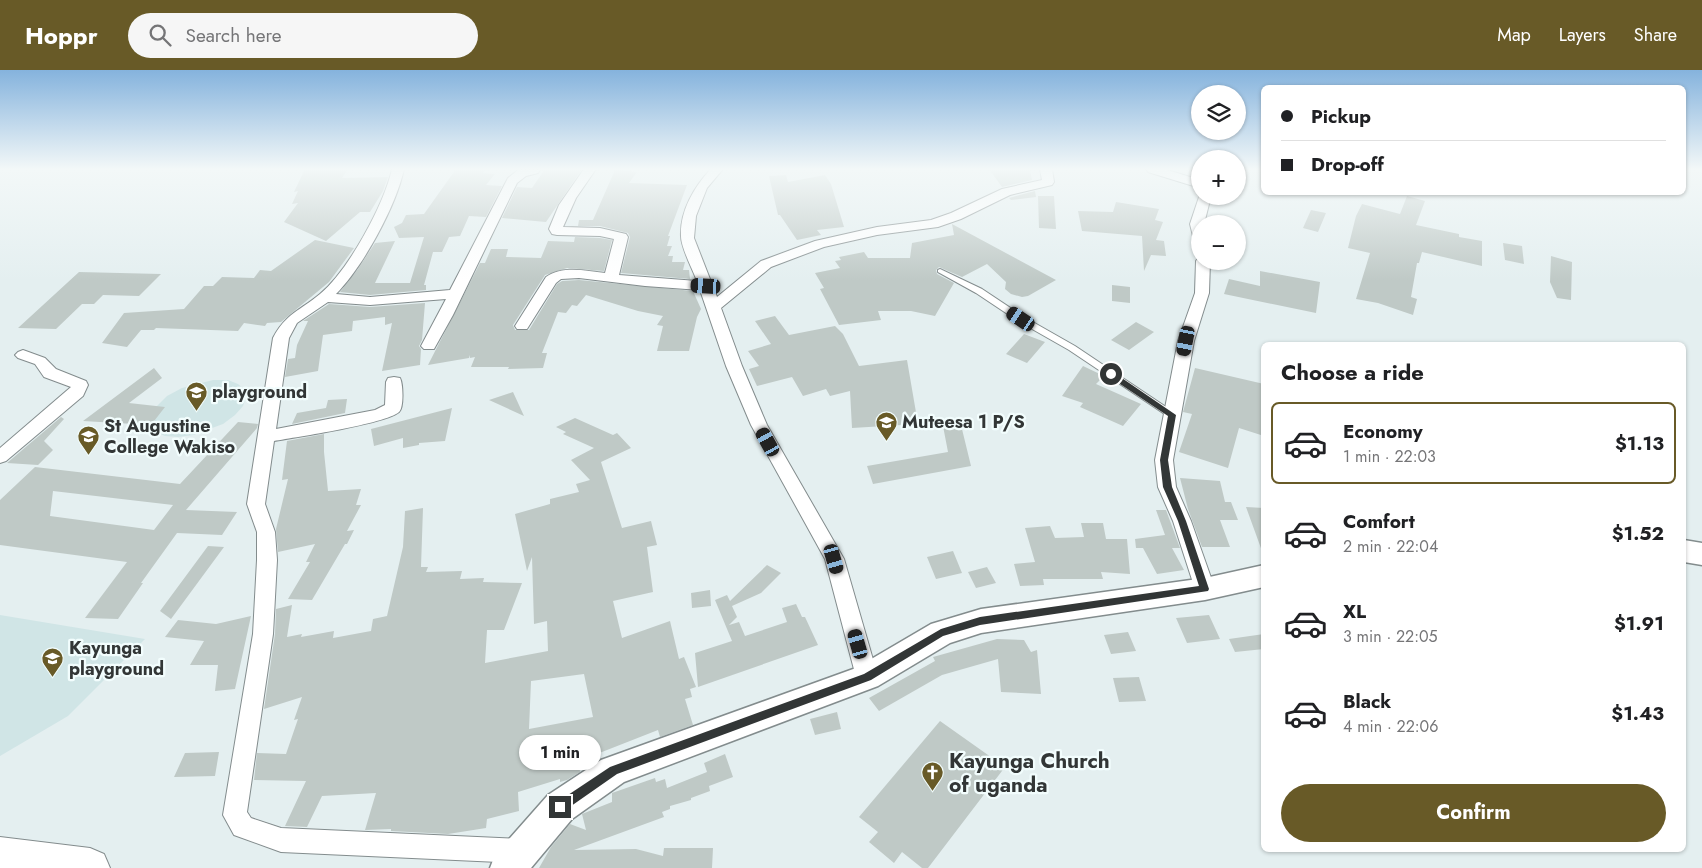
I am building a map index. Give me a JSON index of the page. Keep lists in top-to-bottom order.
{
  "places": {
    "school or university": [
      "playground",
      "Muteesa 1 P/S",
      "St Augustine College Wakiso",
      "Kayunga playground"
    ],
    "church": ["Kayunga Church of uganda"]
  },
  "page": {
    "header": "Hoppr",
    "search": "Search here",
    "nav": ["Map", "Layers", "Share"],
    "map_buttons": ["+", "−"],
    "banner": ["Pickup", "Drop-off"],
    "heading": "Choose a ride",
    "list": [
      {
        "name": "Economy",
        "note": "1 min · 22:03",
        "value": "$1.13"
      },
      {
        "name": "Comfort",
        "note": "2 min · 22:04",
        "value": "$1.52"
      },
      {
        "name": "XL",
        "note": "3 min · 22:05",
        "value": "$1.91"
      },
      {
        "name": "Black",
        "note": "4 min · 22:06",
        "value": "$1.43"
      }
    ],
    "bubble": "1 min",
    "buttons": "Confirm"
  }
}
